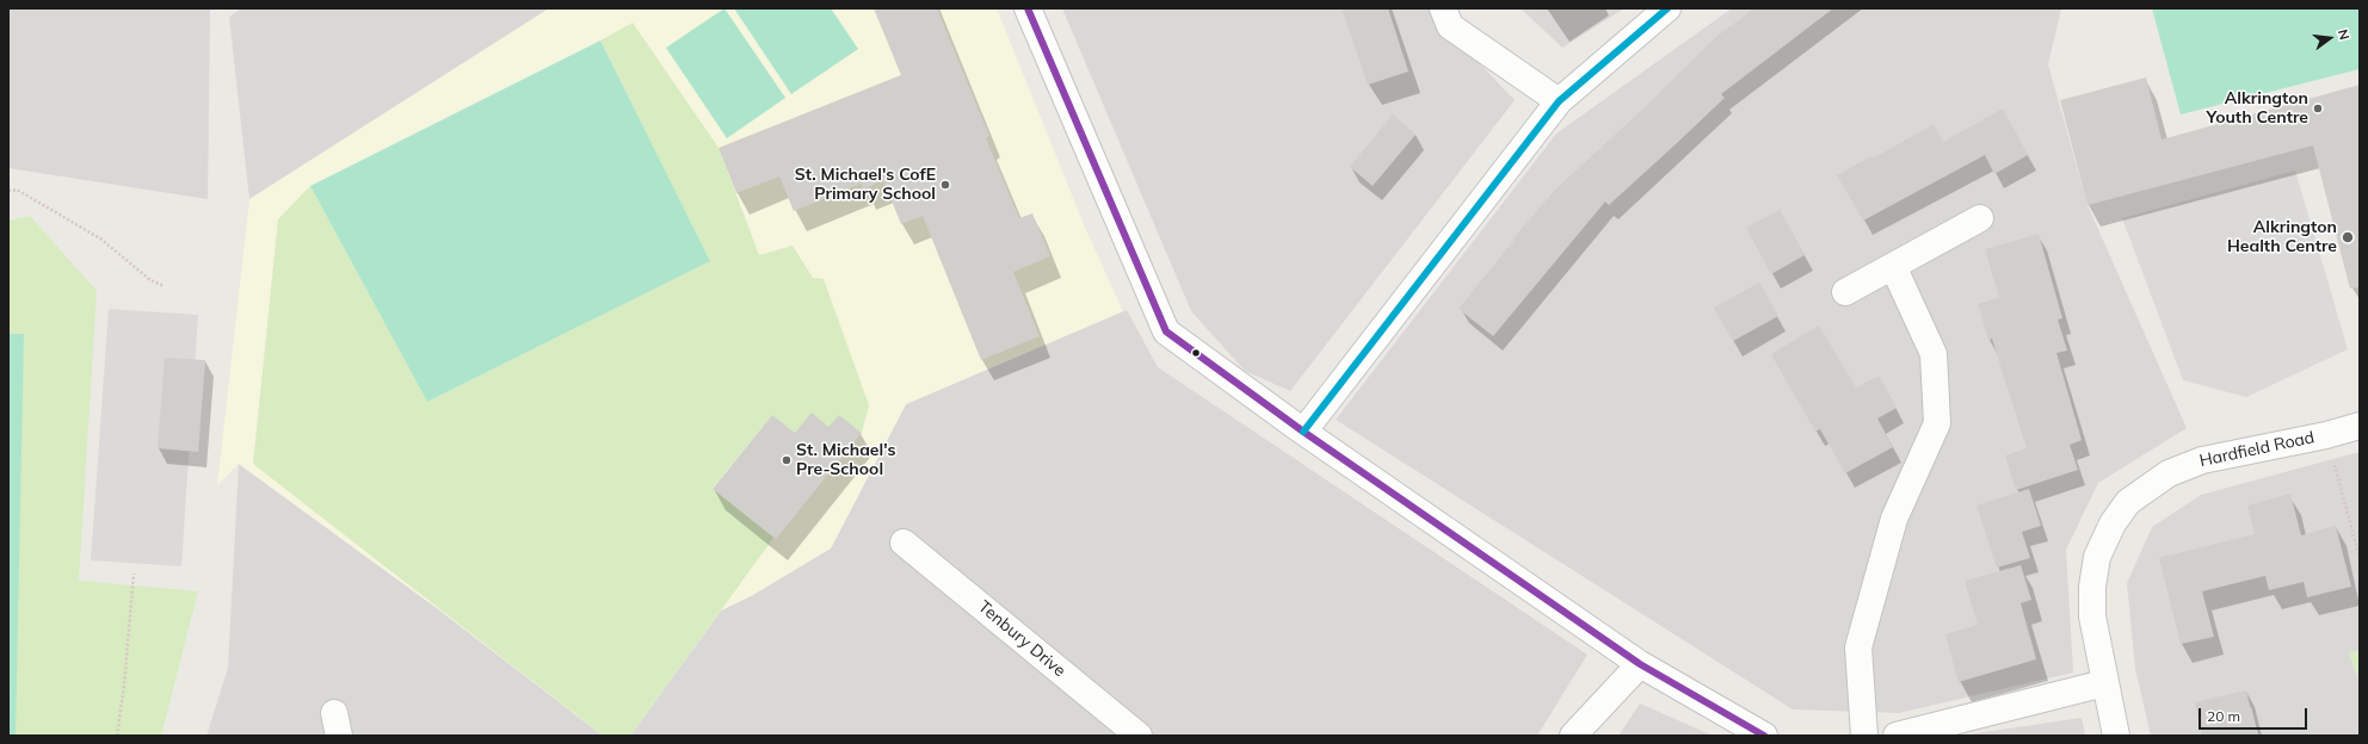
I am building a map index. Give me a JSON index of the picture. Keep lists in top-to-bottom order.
{
  "streets": {
    "street": ["Hardfield Road", "Tenbury Drive"]
  },
  "places": [
    "Alkrington Youth Centre",
    "St. Michael's CofE Primary School",
    "Alkrington Health Centre",
    "St. Michael's Pre-School"
  ],
  "lines": ["transit line 20"],
  "scale_bar": "20 m",
  "north": "right"
}
